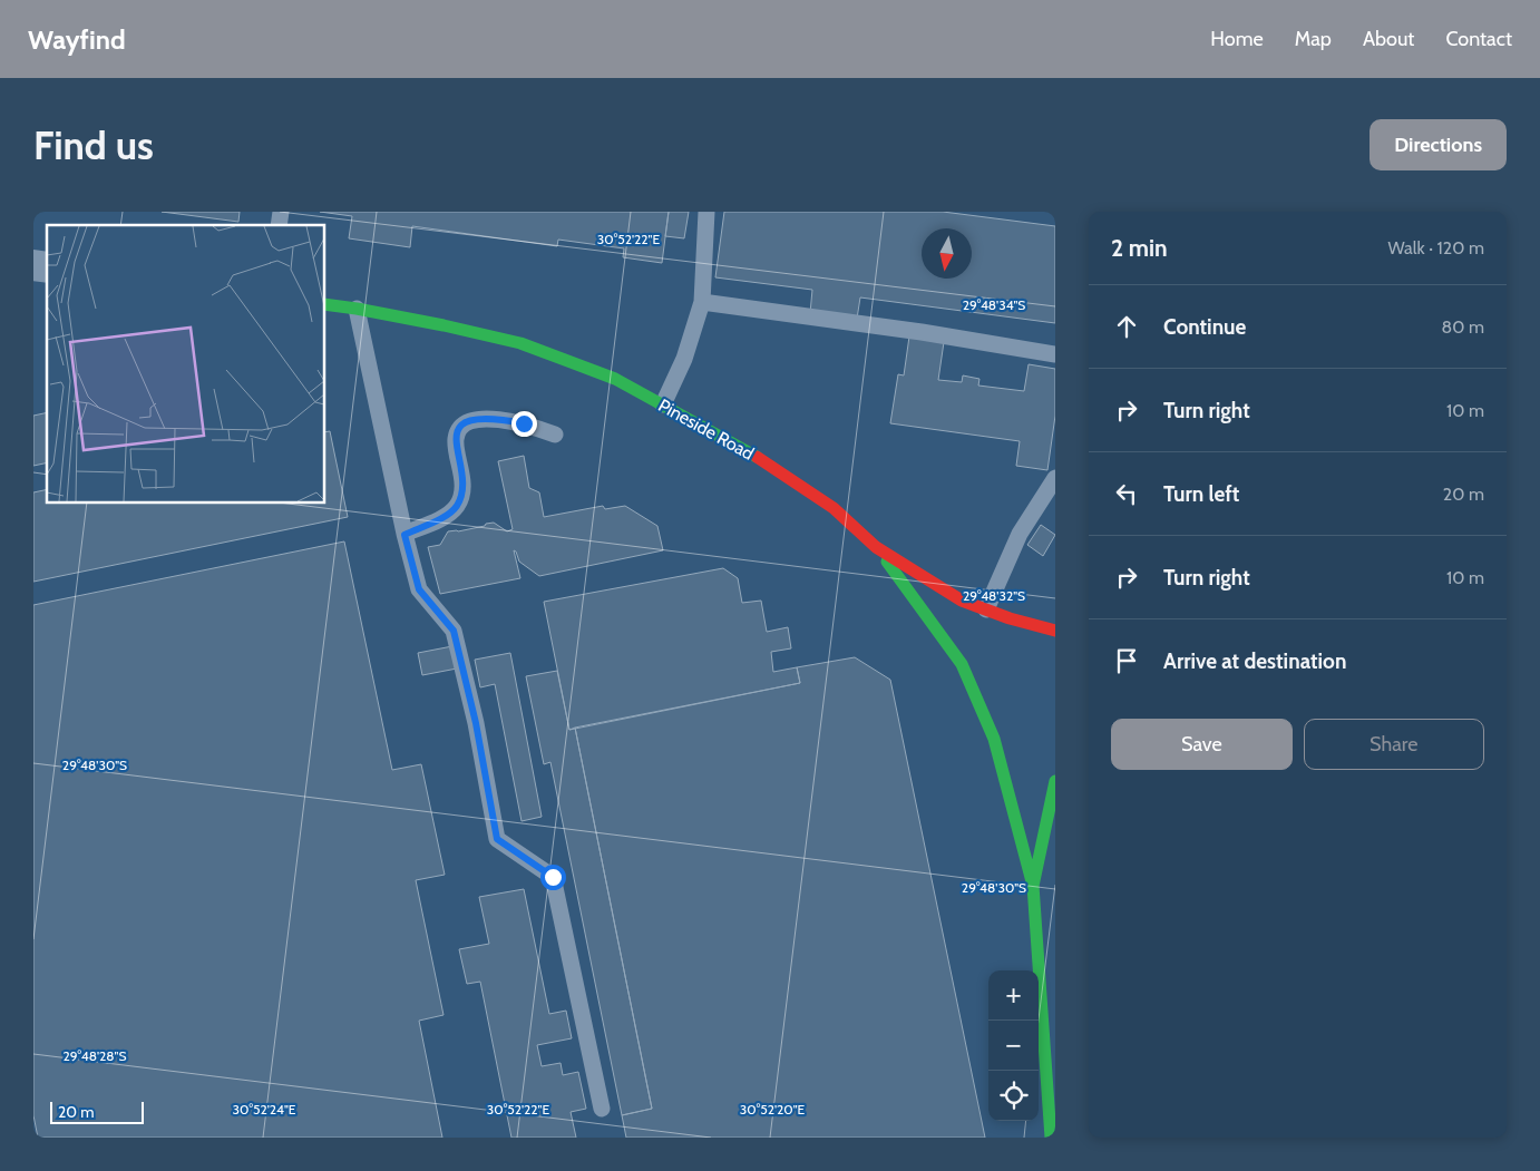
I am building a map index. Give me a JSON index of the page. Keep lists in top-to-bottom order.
{
  "streets": {
    "street": ["Pineside Road"]
  },
  "scale_bar": "20 m",
  "north": "bottom",
  "page": {
    "header": "Wayfind",
    "nav": [
      "Home",
      "Map",
      "About",
      "Contact"
    ],
    "buttons": [
      "Directions",
      ["Save", "Share"]
    ],
    "title": "Find us",
    "heading": ["2 min", "Walk · 120 m"],
    "list": [
      ["Continue", "80 m"],
      ["Turn right", "10 m"],
      ["Turn left", "20 m"],
      ["Turn right", "10 m"],
      "Arrive at destination"
    ],
    "map_buttons": ["+", "−"],
    "scale": "20 m"
  },
  "coordinates": [
    "30°52'22\"E",
    "29°48'34\"S",
    "29°48'32\"S",
    "29°48'30\"S",
    "29°48'28\"S",
    "30°52'24\"E",
    "30°52'20\"E"
  ]
}
